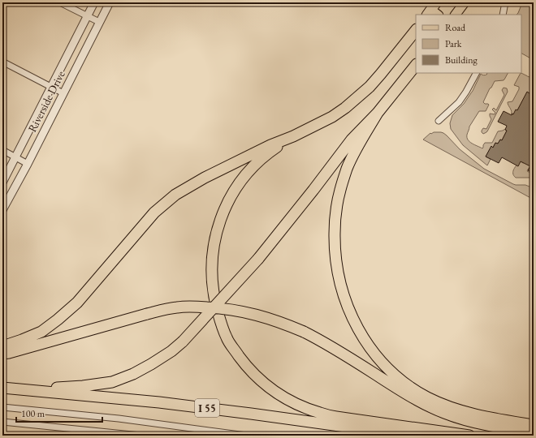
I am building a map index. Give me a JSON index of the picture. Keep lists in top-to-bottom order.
{
  "streets": {
    "highway": ["I 55"],
    "street": ["Riverside Drive"]
  },
  "legend": ["Road", "Park", "Building"],
  "scale_bar": "100 m"
}
